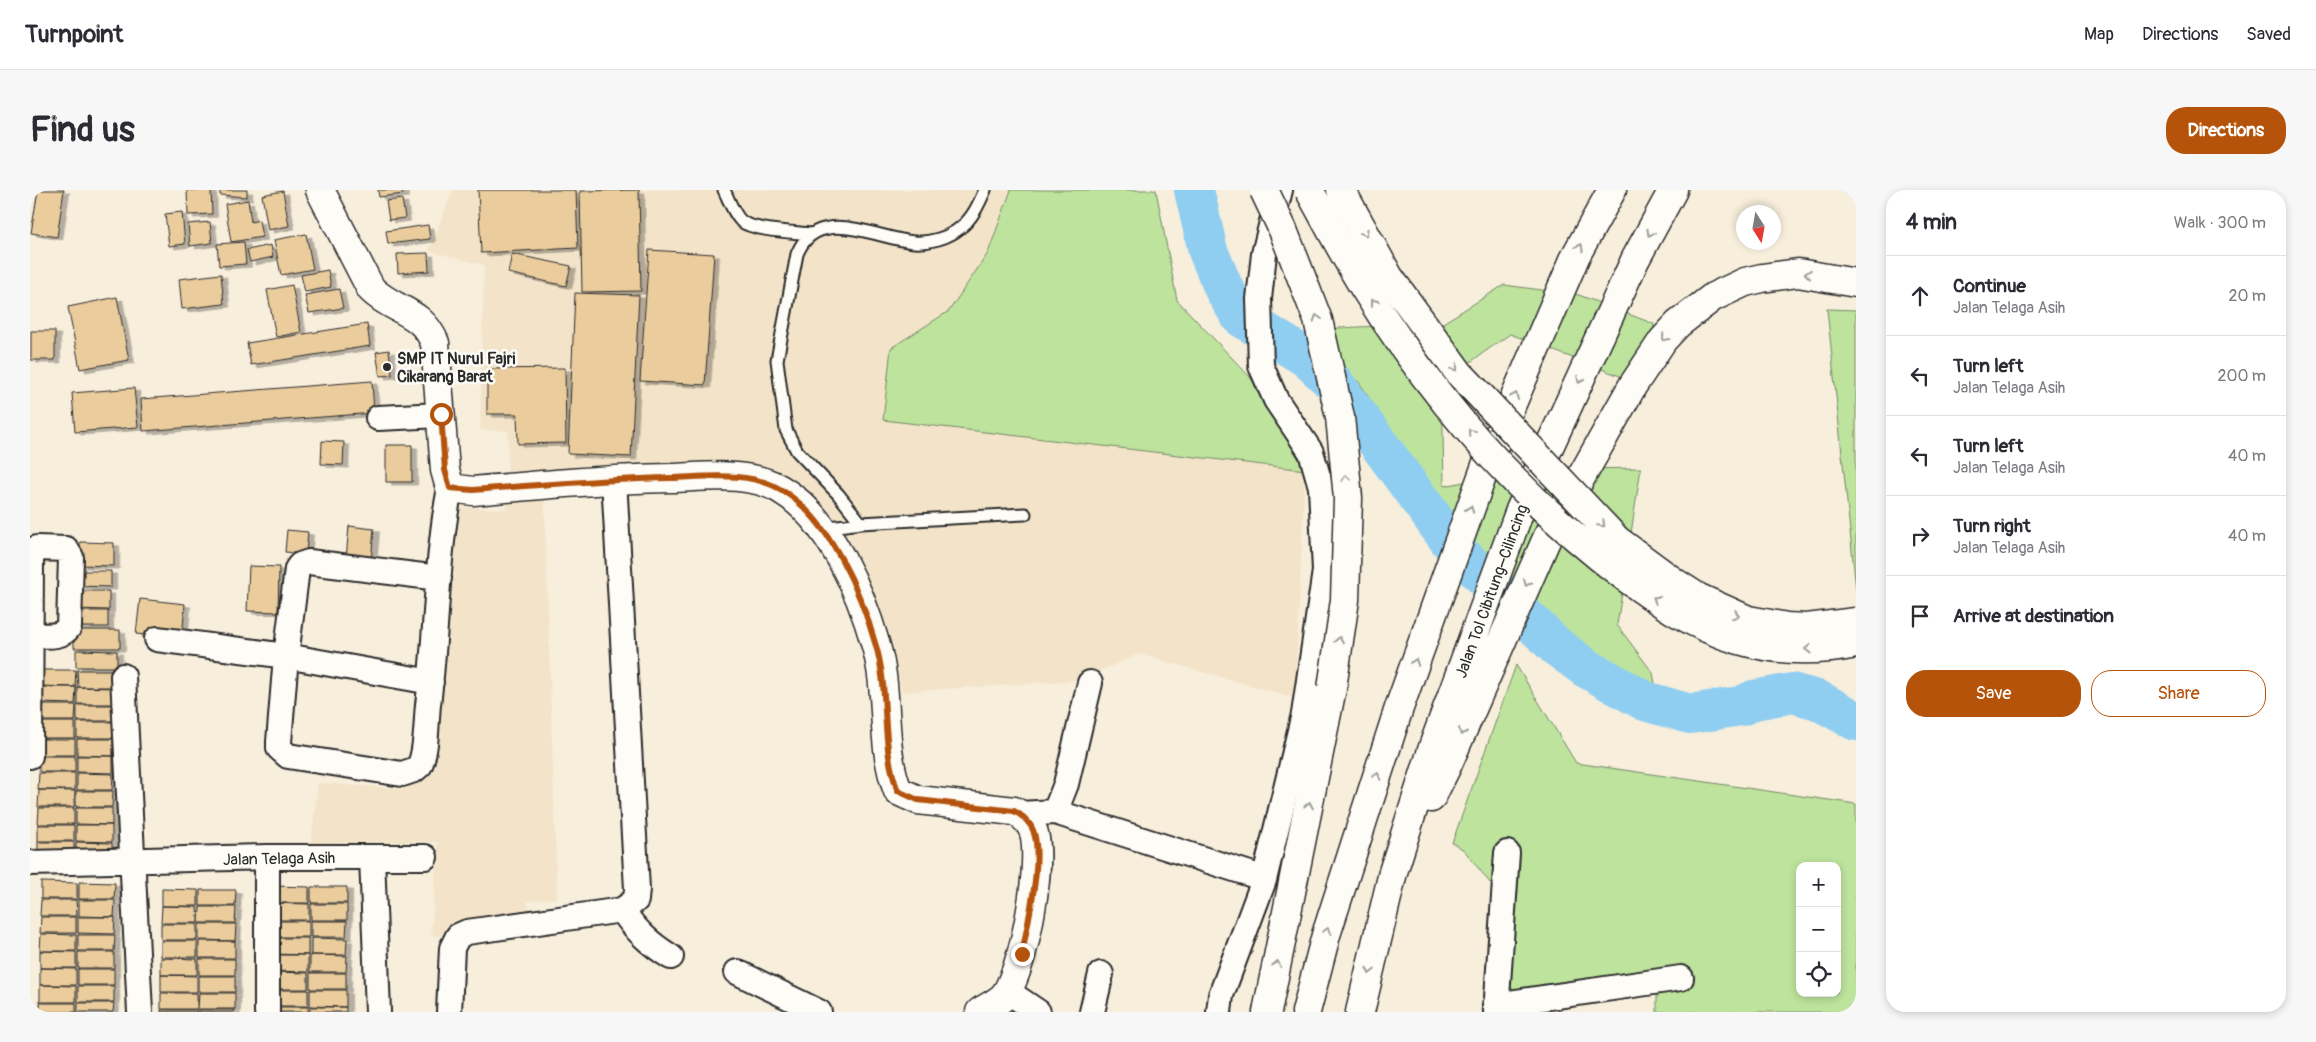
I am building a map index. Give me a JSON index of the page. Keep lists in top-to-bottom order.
{
  "streets": {
    "main road": ["Jalan Tol Cibitung–Cilincing"],
    "street": ["Jalan Telaga Asih"]
  },
  "places": ["SMP IT Nurul Fajri Cikarang Barat"],
  "north": "bottom",
  "page": {
    "header": "Turnpoint",
    "nav": ["Map", "Directions", "Saved"],
    "buttons": [
      "Directions",
      ["Save", "Share"]
    ],
    "title": "Find us",
    "heading": ["4 min", "Walk · 300 m"],
    "list": [
      ["Continue", "Jalan Telaga Asih", "20 m"],
      ["Turn left", "Jalan Telaga Asih", "200 m"],
      ["Turn left", "Jalan Telaga Asih", "40 m"],
      ["Turn right", "Jalan Telaga Asih", "40 m"],
      "Arrive at destination"
    ],
    "map_buttons": ["+", "−"]
  }
}
